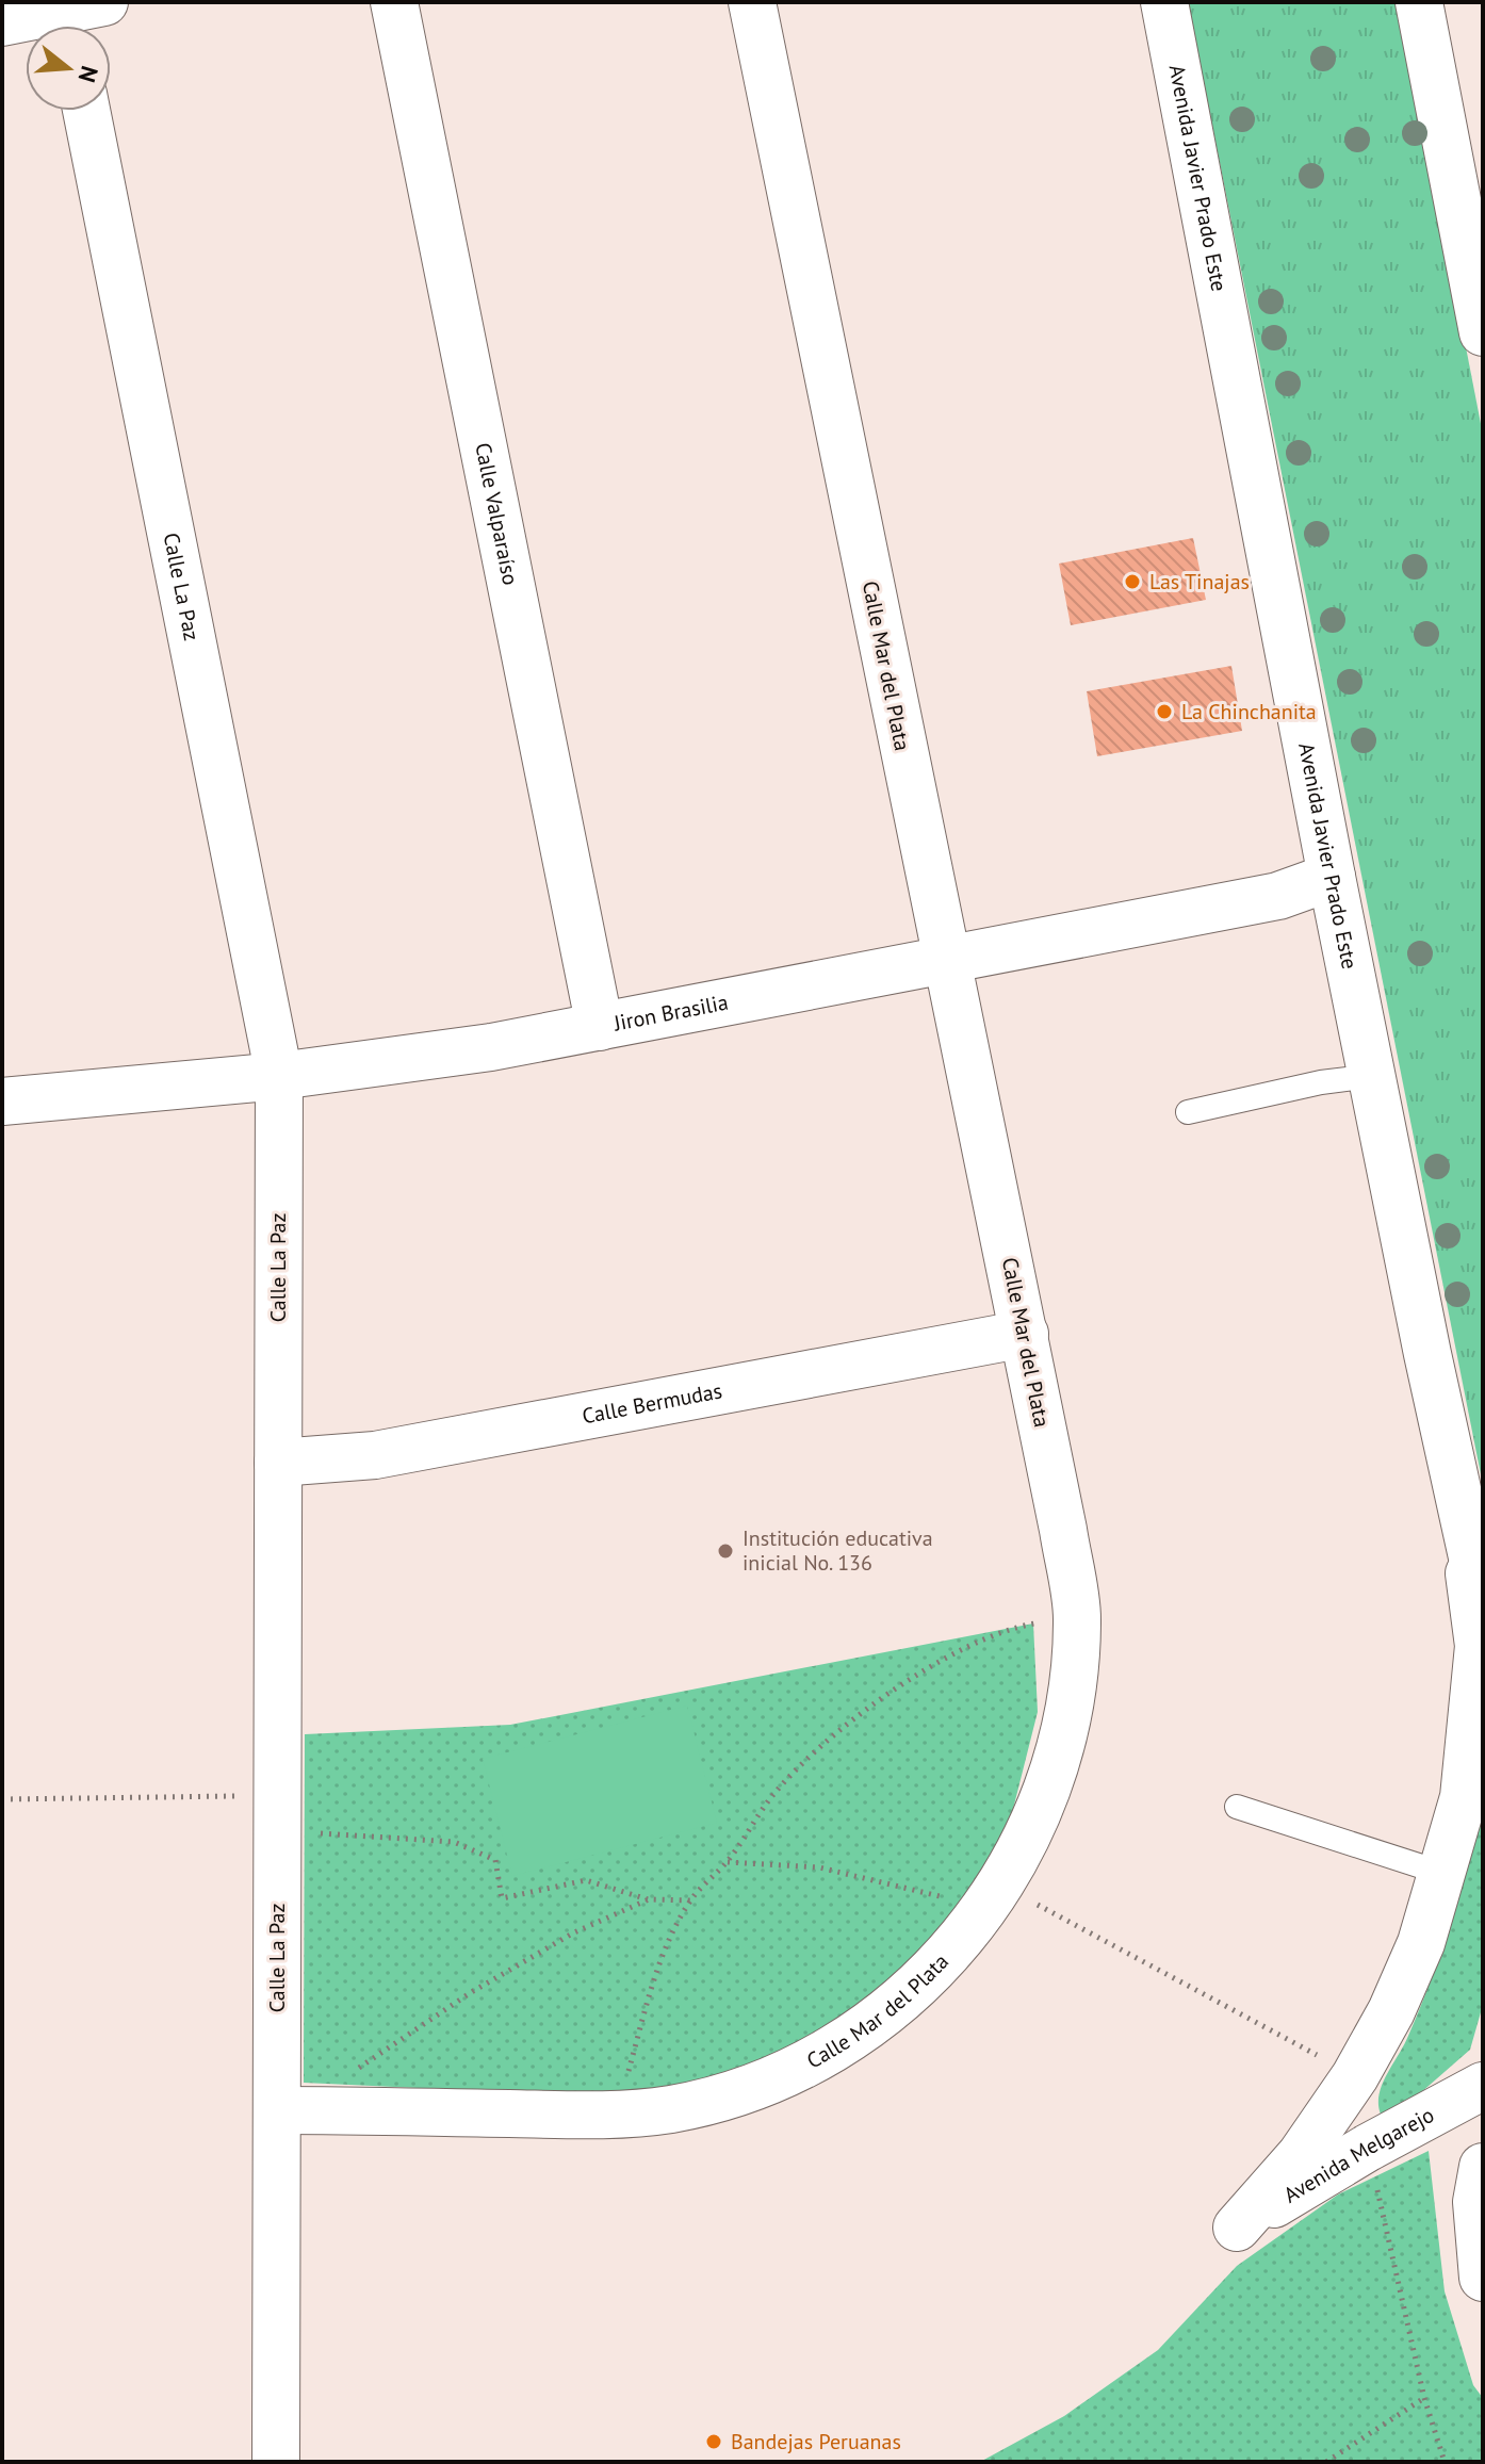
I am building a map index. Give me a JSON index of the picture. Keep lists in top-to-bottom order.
{
  "streets": {
    "street": [
      "Avenida Javier Prado Este",
      "Calle Valparaíso",
      "Calle La Paz",
      "Calle Mar del Plata",
      "Jiron Brasilia",
      "Calle Bermudas",
      "Avenida Melgarejo"
    ]
  },
  "crossings": [
    ["Avenida Javier Prado Este", "Jiron Brasilia"],
    ["Calle Valparaíso", "Jiron Brasilia"],
    ["Calle La Paz", "Calle Mar del Plata"],
    ["Calle La Paz", "Jiron Brasilia"],
    ["Calle La Paz", "Calle Bermudas"],
    ["Calle Mar del Plata", "Jiron Brasilia"],
    ["Calle Mar del Plata", "Calle Bermudas"]
  ],
  "places": [
    "Las Tinajas",
    "La Chinchanita",
    "Institución educativa inicial No. 136",
    "Bandejas Peruanas"
  ],
  "north": "right"
}
